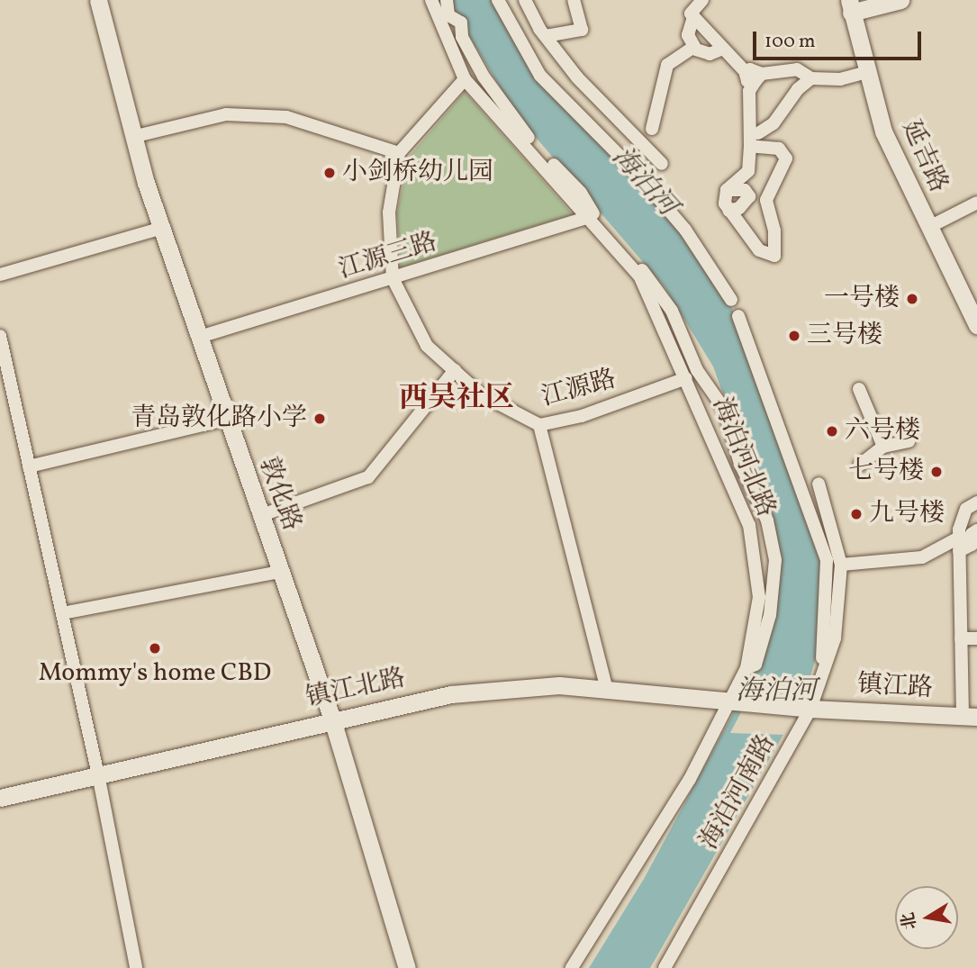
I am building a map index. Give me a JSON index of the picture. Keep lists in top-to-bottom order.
{
  "streets": {
    "street": [
      "延吉路",
      "江源三路",
      "江源路",
      "海泊河北路",
      "敦化路",
      "镇江路",
      "镇江北路",
      "海泊河南路"
    ]
  },
  "crossings": [
    ["江源三路", "江源路"],
    ["江源三路", "海泊河北路"],
    ["江源三路", "敦化路"],
    ["江源路", "海泊河北路"],
    ["海泊河北路", "镇江路"],
    ["海泊河北路", "镇江北路"],
    ["敦化路", "镇江北路"],
    ["镇江路", "镇江北路"],
    ["镇江路", "海泊河南路"]
  ],
  "districts": ["西吴社区"],
  "water": ["海泊河"],
  "places": [
    "小剑桥幼儿园",
    "一号楼",
    "三号楼",
    "青岛敦化路小学",
    "六号楼",
    "七号楼",
    "九号楼",
    "Mommy's home CBD"
  ],
  "scale_bar": "100 m",
  "north": "left"
}
